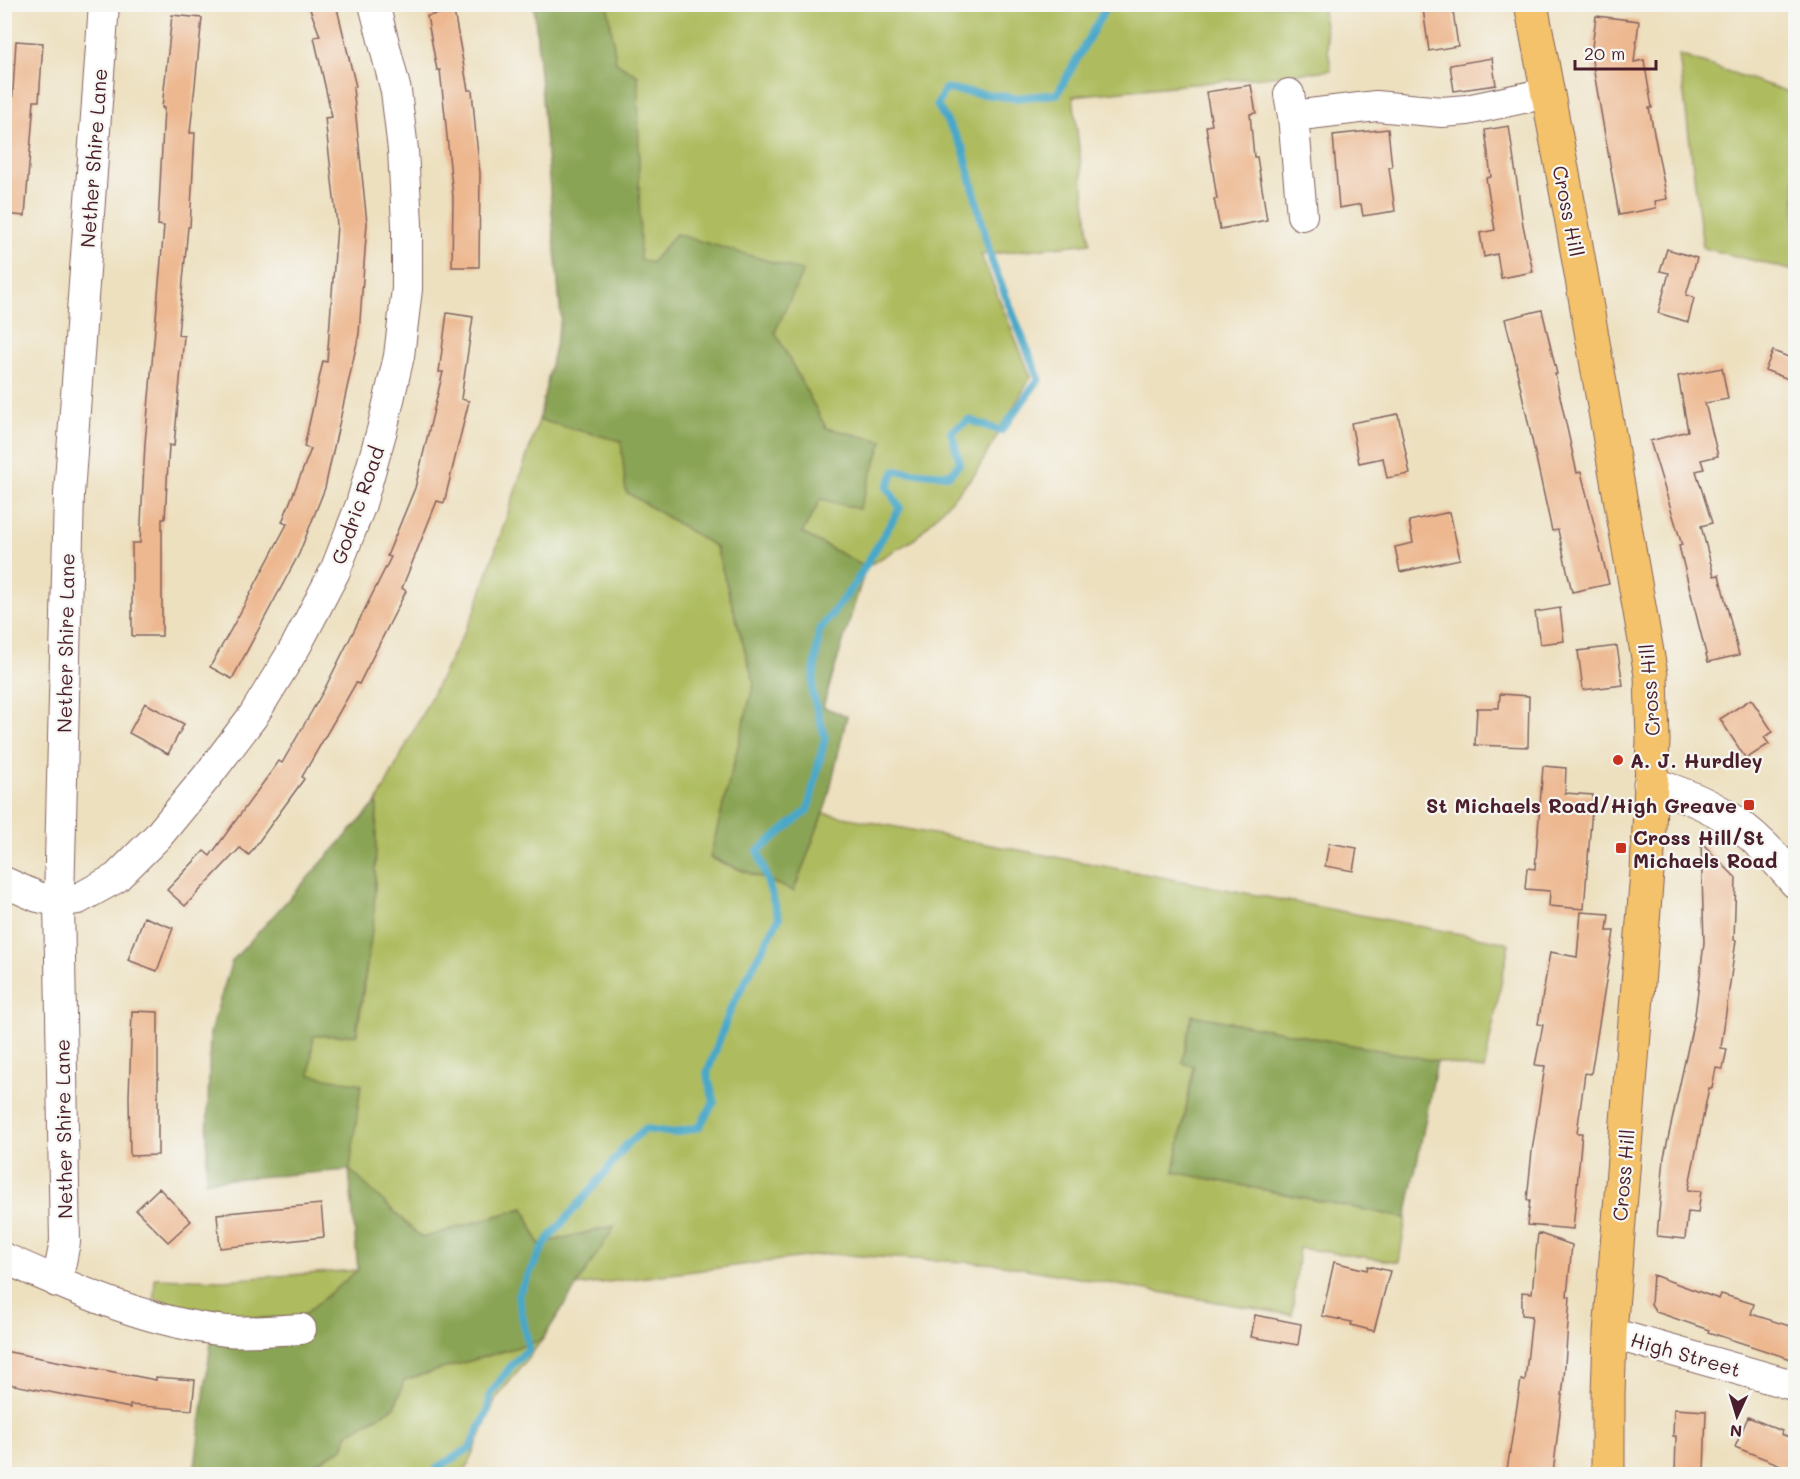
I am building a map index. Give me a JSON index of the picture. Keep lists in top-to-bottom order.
{
  "streets": {
    "main road": ["Cross Hill"],
    "street": ["Nether Shire Lane", "Godric Road", "High Street"]
  },
  "crossings": [
    ["Nether Shire Lane", "Godric Road"],
    ["Cross Hill", "High Street"]
  ],
  "places": {
    "other": ["A. J. Hurdley"],
    "transit": ["St Michaels Road/High Greave", "Cross Hill/St Michaels Road"]
  },
  "scale_bar": "20 m",
  "north": "bottom"
}
